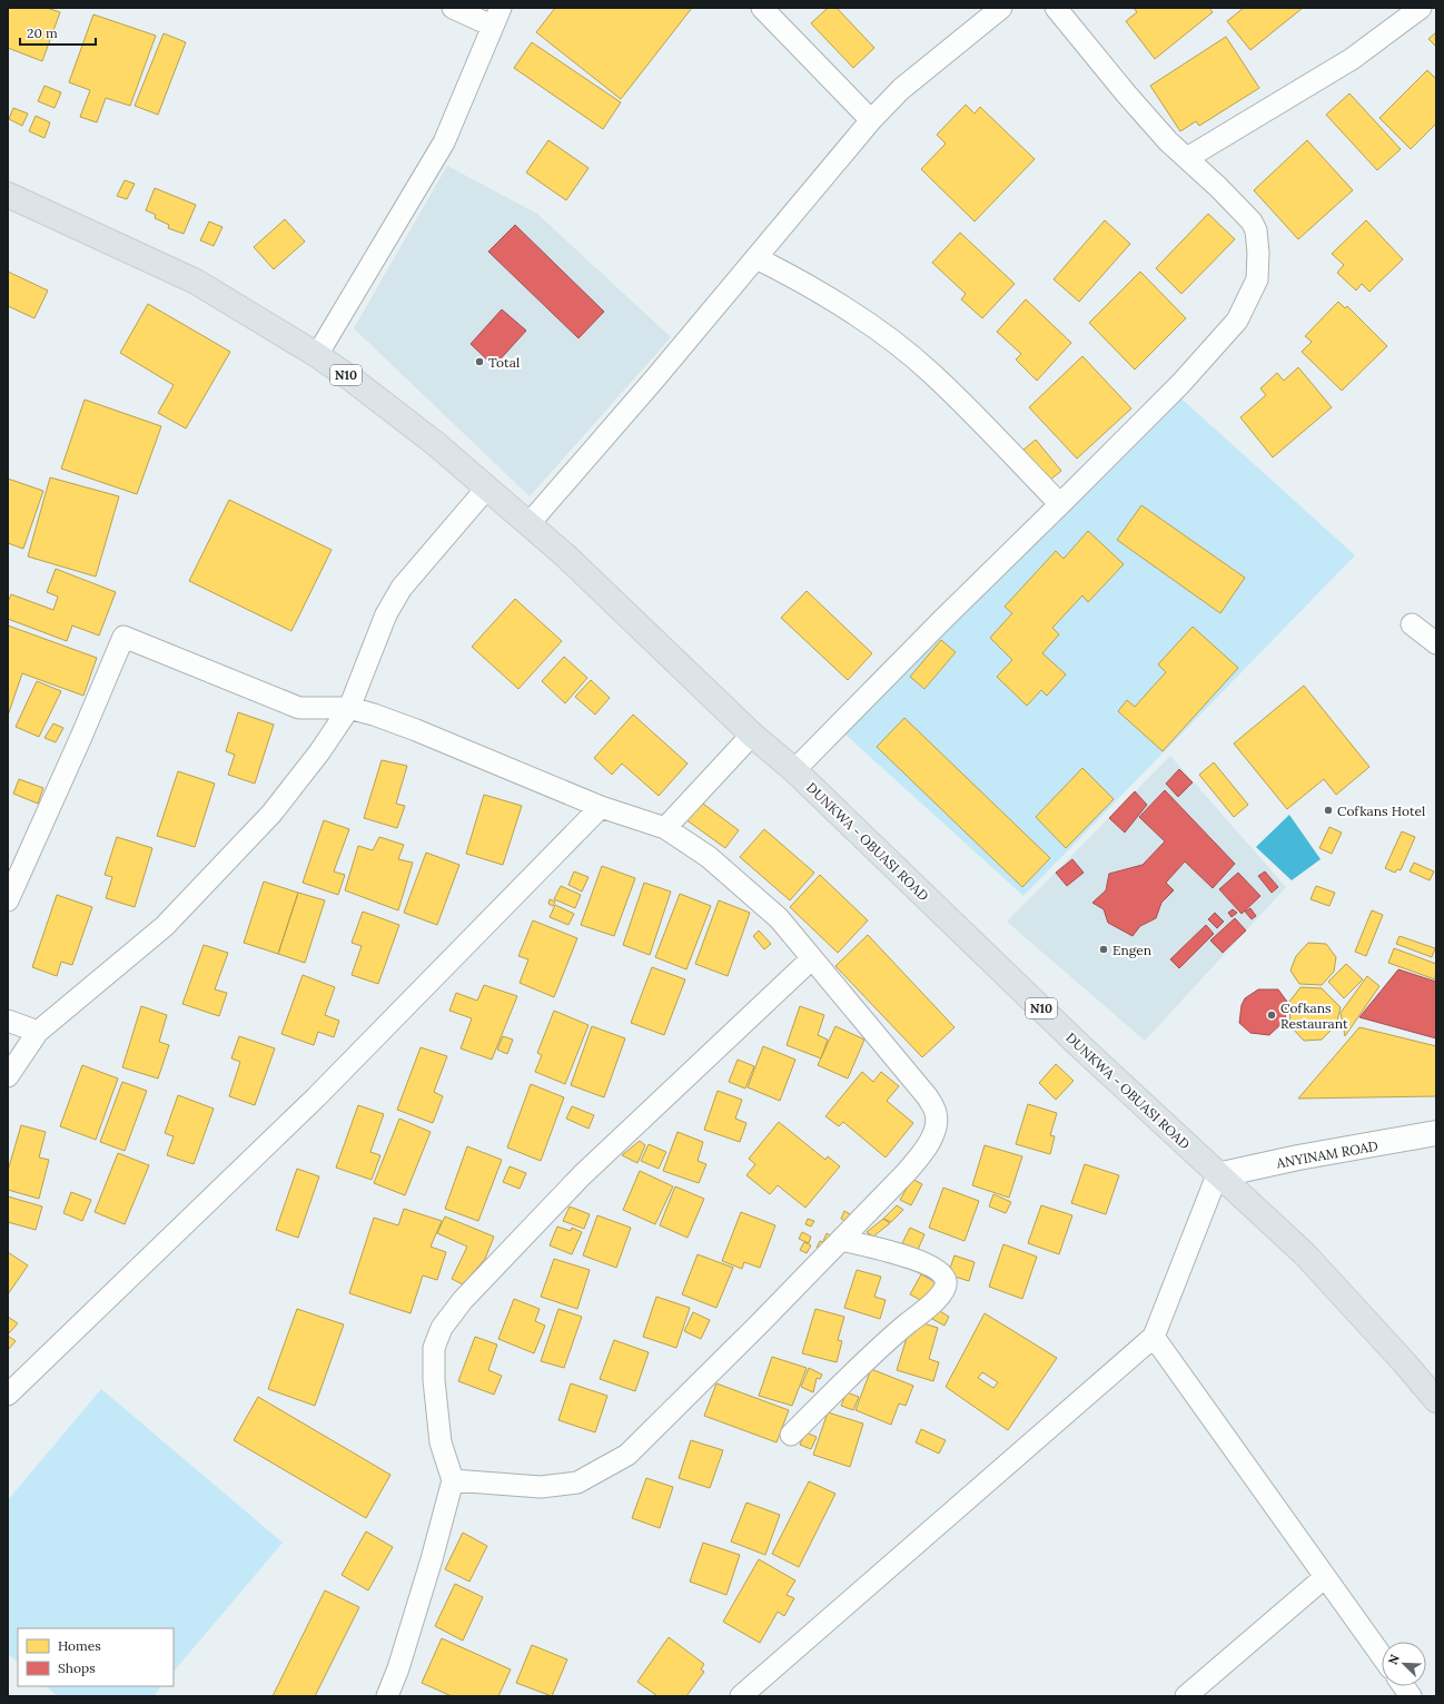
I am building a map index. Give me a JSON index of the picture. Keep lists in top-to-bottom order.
{
  "streets": {
    "main road": ["N10", "DUNKWA - OBUASI ROAD"],
    "street": ["ANYINAM ROAD"]
  },
  "crossings": [
    ["N10", "DUNKWA - OBUASI ROAD"],
    ["DUNKWA - OBUASI ROAD", "ANYINAM ROAD"]
  ],
  "places": [
    "Total",
    "Cofkans Hotel",
    "Engen",
    "Cofkans Restaurant"
  ],
  "legend": ["Homes", "Shops"],
  "scale_bar": "20 m",
  "north": "top left"
}
